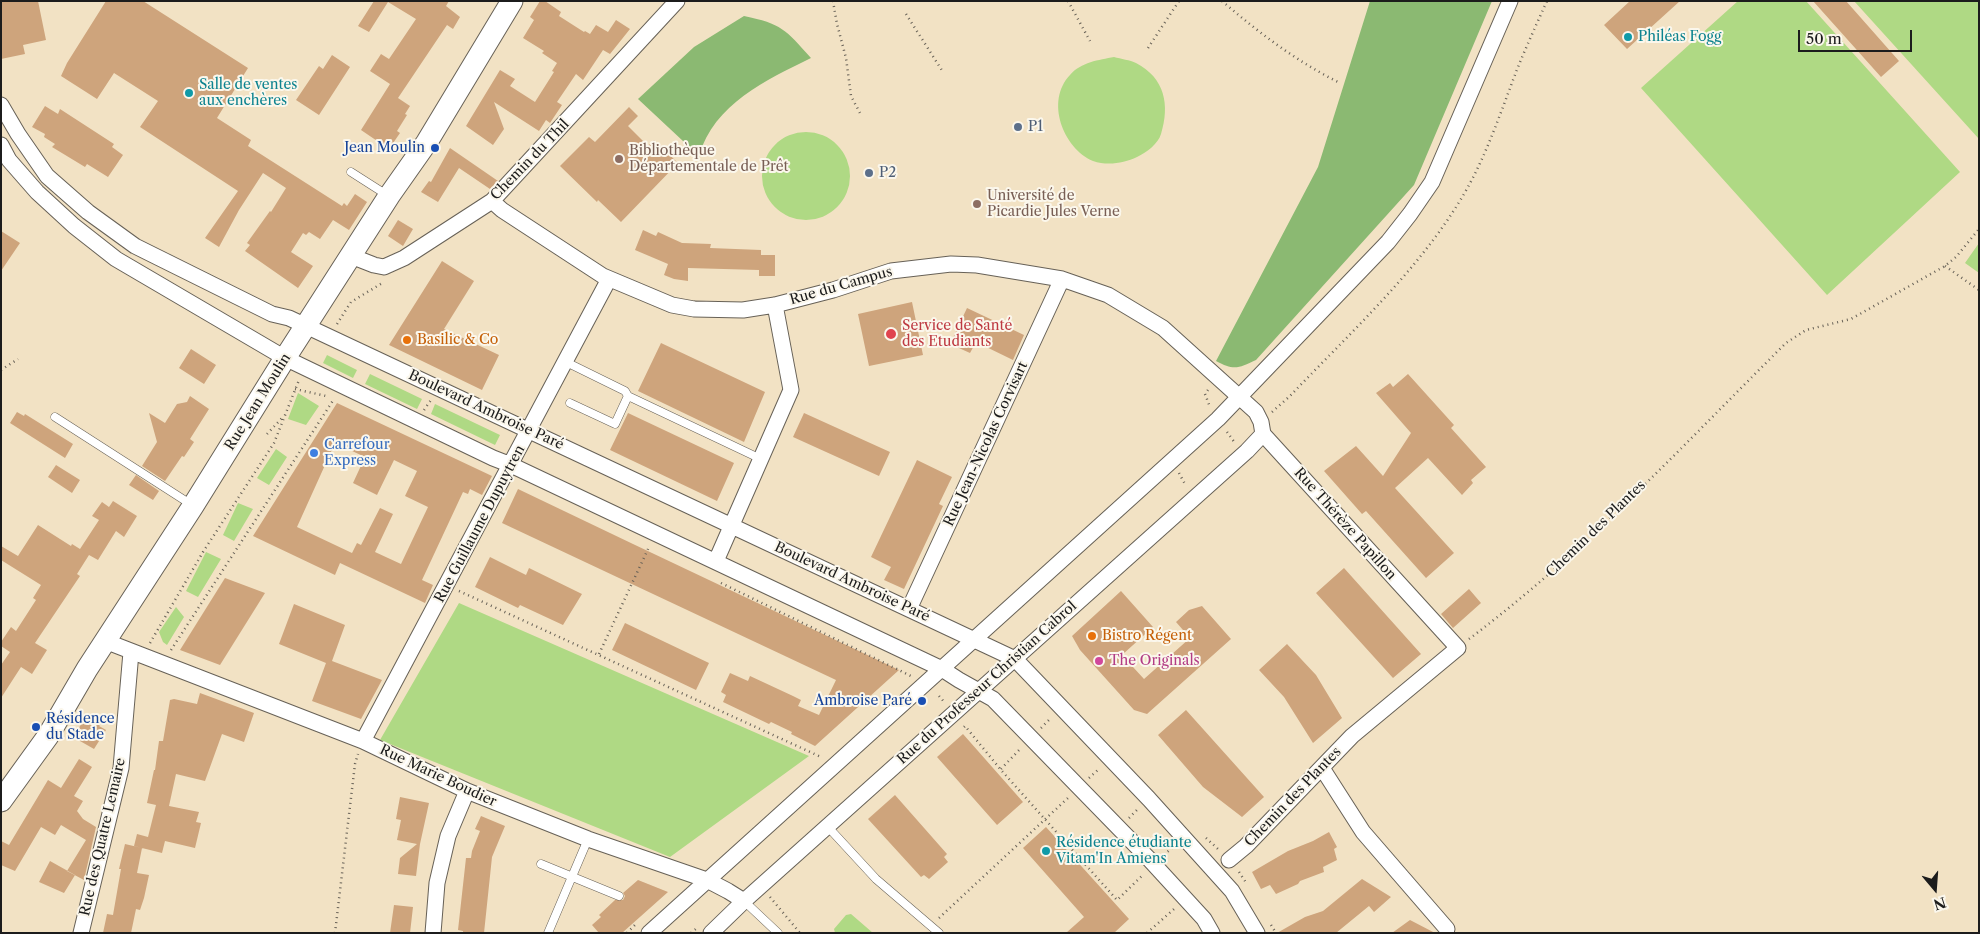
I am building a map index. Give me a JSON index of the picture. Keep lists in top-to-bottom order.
{
  "streets": {
    "main road": ["Rue Jean Moulin"],
    "street": [
      "Chemin du Thil",
      "Rue du Campus",
      "Boulevard Ambroise Paré",
      "Rue Jean-Nicolas Corvisart",
      "Rue Guillaume Dupuytren",
      "Rue Thérèze Papillon",
      "Chemin des Plantes",
      "Rue du Professeur Christian Cabrol",
      "Rue Marie Boudier",
      "Rue des Quatre Lemaire"
    ]
  },
  "crossings": [
    ["Chemin du Thil", "Rue du Campus"],
    ["Chemin du Thil", "Rue Jean Moulin"],
    ["Rue du Campus", "Rue Jean-Nicolas Corvisart"],
    ["Rue du Campus", "Rue Guillaume Dupuytren"],
    ["Rue du Campus", "Rue Thérèze Papillon"],
    ["Rue Jean Moulin", "Boulevard Ambroise Paré"],
    ["Rue Jean Moulin", "Rue Marie Boudier"],
    ["Boulevard Ambroise Paré", "Rue Jean-Nicolas Corvisart"],
    ["Boulevard Ambroise Paré", "Rue Guillaume Dupuytren"],
    ["Boulevard Ambroise Paré", "Rue du Professeur Christian Cabrol"],
    ["Rue Guillaume Dupuytren", "Rue Marie Boudier"],
    ["Rue Thérèze Papillon", "Chemin des Plantes"],
    ["Rue Thérèze Papillon", "Rue du Professeur Christian Cabrol"],
    ["Rue du Professeur Christian Cabrol", "Rue Marie Boudier"],
    ["Rue Marie Boudier", "Rue des Quatre Lemaire"]
  ],
  "places": [
    "Philéas Fogg",
    "Salle de ventes aux enchères",
    "P1",
    "Jean Moulin",
    "Bibliothèque Départementale de Prêt",
    "P2",
    "Université de Picardie Jules Verne",
    "Service de Santé des Etudiants",
    "Basilic & Co",
    "Carrefour Express",
    "Bistro Régent",
    "The Originals",
    "Ambroise Paré",
    "Résidence du Stade",
    "Résidence étudiante Vitam'In Amiens"
  ],
  "scale_bar": "50 m",
  "north": "bottom"
}
